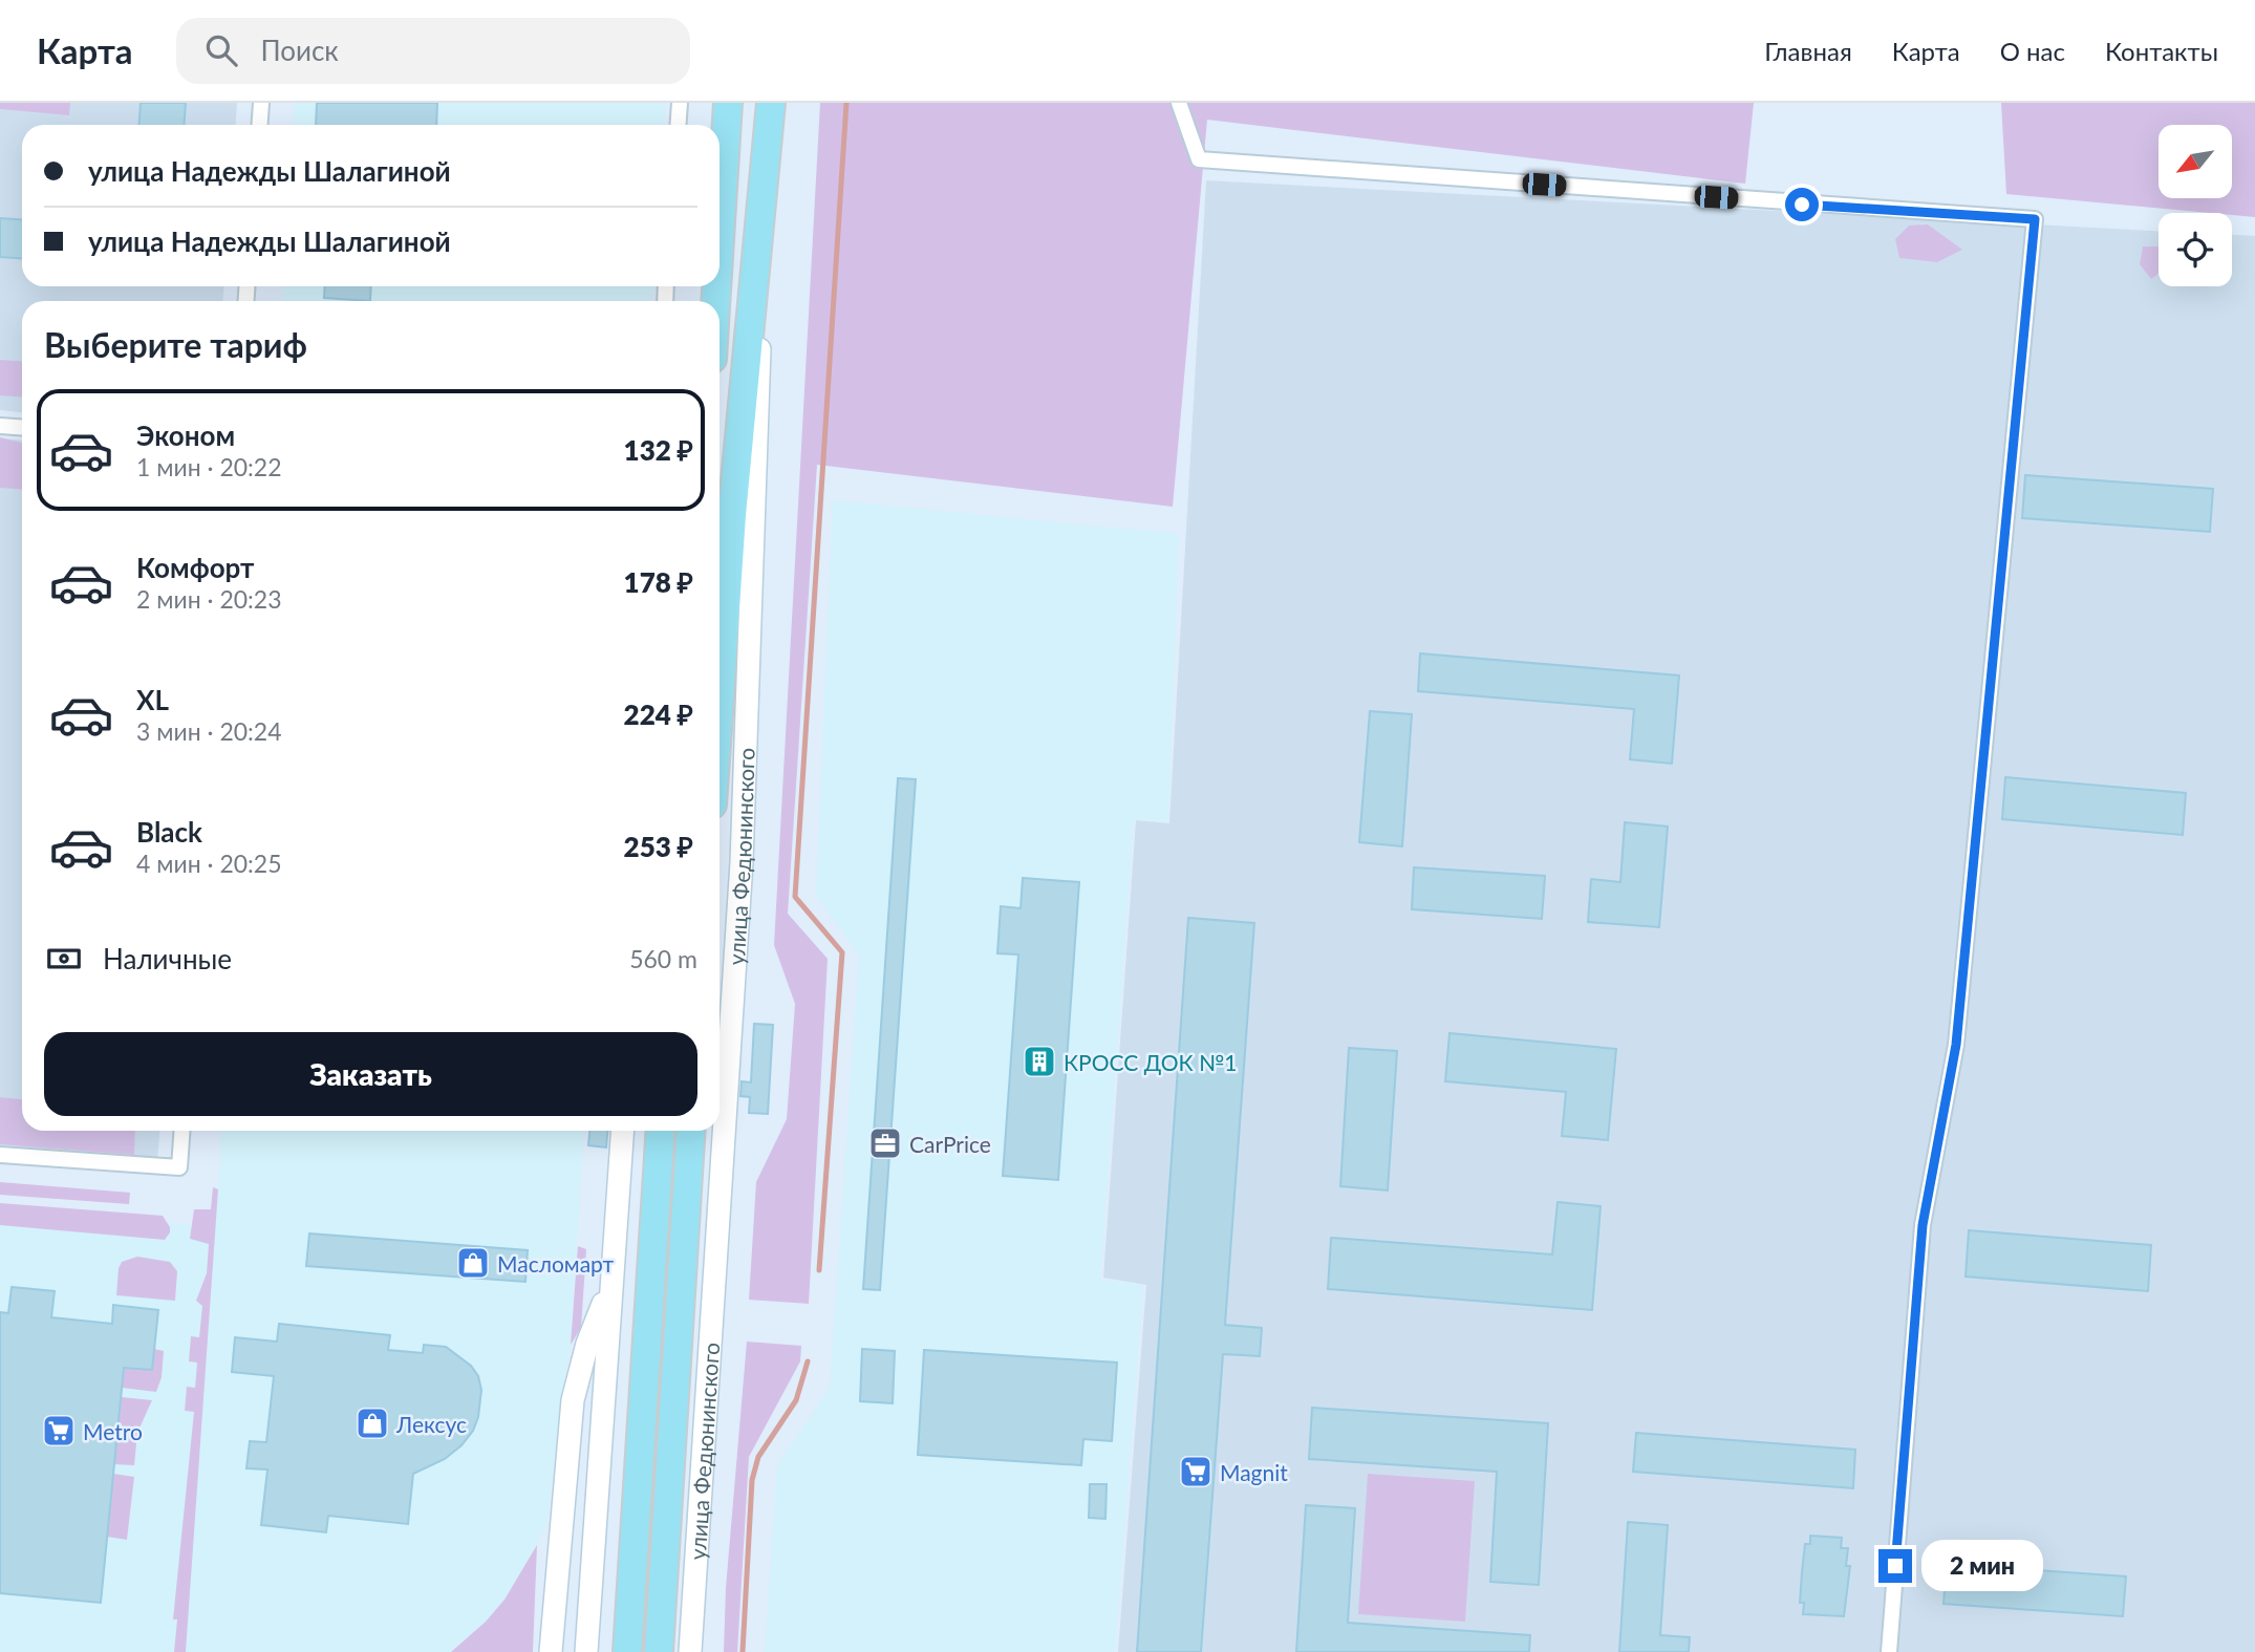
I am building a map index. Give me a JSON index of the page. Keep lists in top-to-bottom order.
{
  "streets": {
    "highway": ["улица Федюнинского"]
  },
  "places": {
    "building": ["КРОСС ДОК №1"],
    "office": ["CarPrice"],
    "shop": ["Масломарт", "Лексус"],
    "supermarket": ["Metro", "Magnit"]
  },
  "north": "bottom left",
  "page": {
    "header": "Карта",
    "search": "Поиск",
    "nav": [
      "Главная",
      "Карта",
      "О нас",
      "Контакты"
    ],
    "banner": ["улица Надежды Шалагиной", "улица Надежды Шалагиной"],
    "heading": "Выберите тариф",
    "list": [
      {
        "name": "Эконом",
        "note": "1 мин · 20:22",
        "value": "132 ₽"
      },
      {
        "name": "Комфорт",
        "note": "2 мин · 20:23",
        "value": "178 ₽"
      },
      {
        "name": "XL",
        "note": "3 мин · 20:24",
        "value": "224 ₽"
      },
      {
        "name": "Black",
        "note": "4 мин · 20:25",
        "value": "253 ₽"
      }
    ],
    "pay": ["Наличные", "560 m"],
    "buttons": "Заказать",
    "bubble": "2 мин"
  }
}
